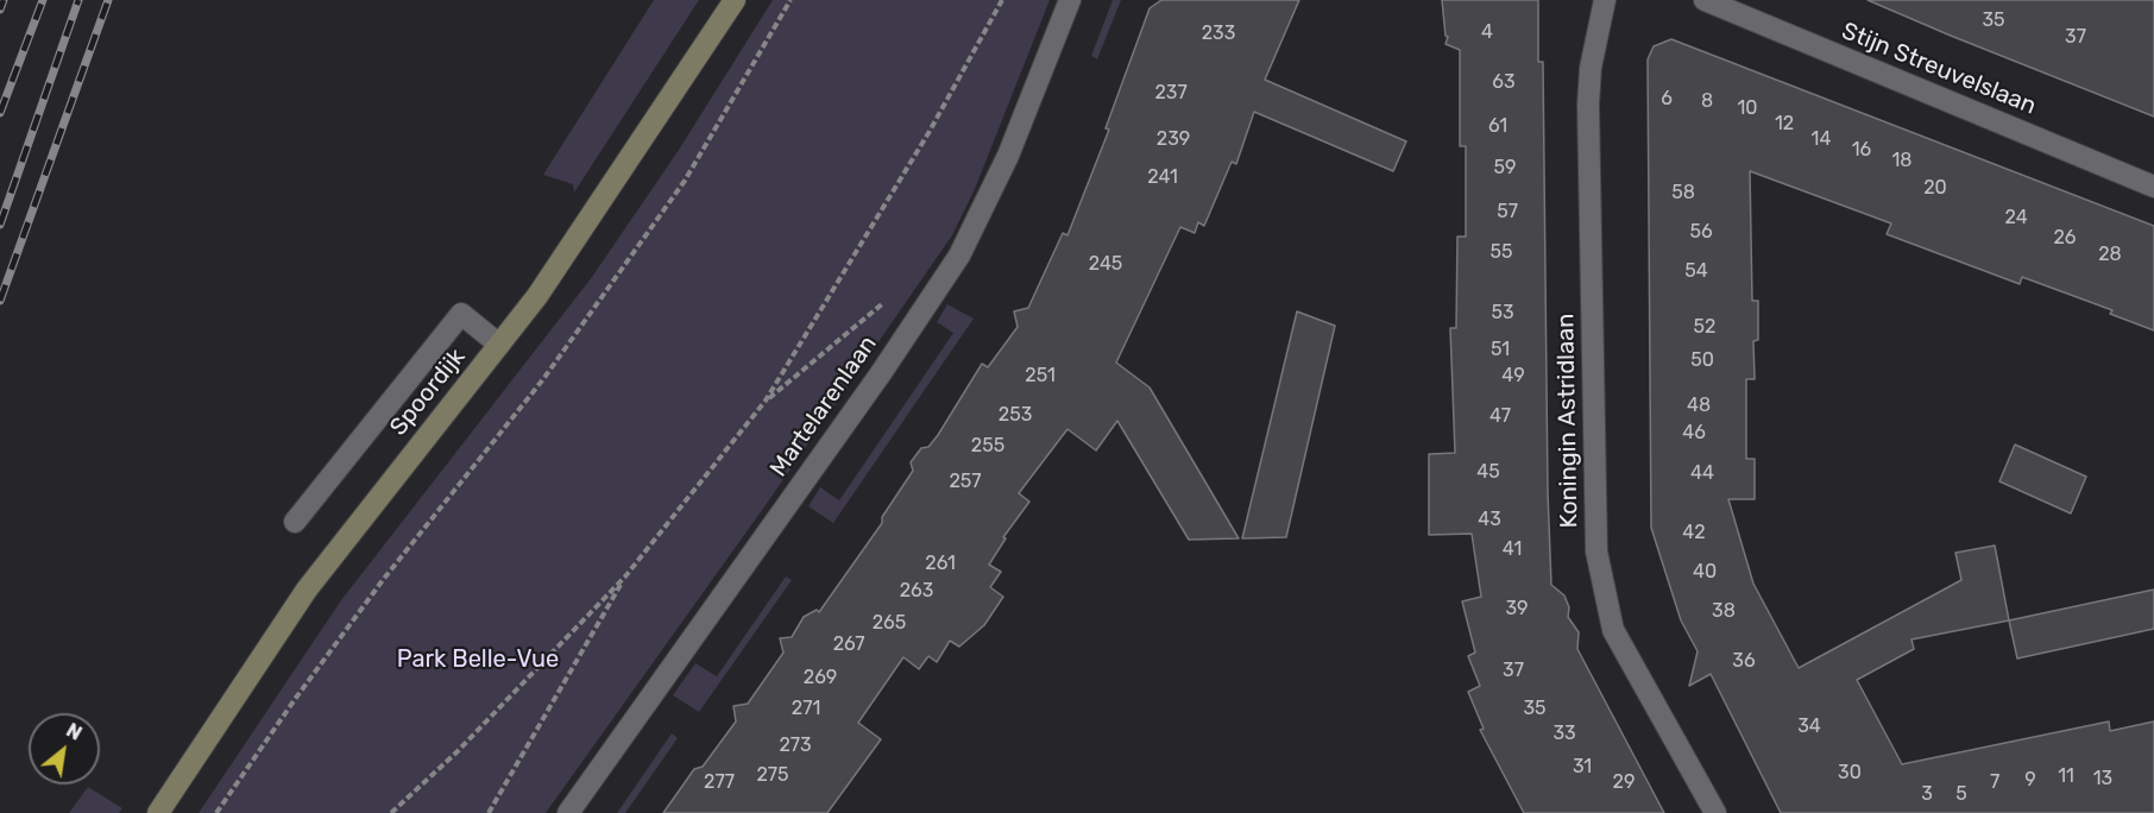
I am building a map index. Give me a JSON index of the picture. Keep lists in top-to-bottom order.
{
  "streets": {
    "street": [
      "Stijn Streuvelslaan",
      "Spoordijk",
      "Martelarenlaan",
      "Koningin Astridlaan"
    ]
  },
  "parks": ["Park Belle-Vue"],
  "house_numbers": [
    "35",
    "4",
    "233",
    "37",
    "63",
    "237",
    "6",
    "8",
    "10",
    "12",
    "61",
    "239",
    "14",
    "16",
    "18",
    "59",
    "241",
    "20",
    "58",
    "57",
    "24",
    "56",
    "26",
    "55",
    "28",
    "245",
    "54",
    "53",
    "52",
    "51",
    "50",
    "251",
    "49",
    "48",
    "253",
    "47",
    "46",
    "255",
    "45",
    "44",
    "257",
    "43",
    "42",
    "41",
    "261",
    "40",
    "263",
    "39",
    "38",
    "265",
    "267",
    "36",
    "37",
    "269",
    "271",
    "35",
    "34",
    "33",
    "273",
    "31",
    "30",
    "275",
    "11",
    "13",
    "9",
    "277",
    "29",
    "7",
    "3",
    "5"
  ],
  "north": "top right"
}
